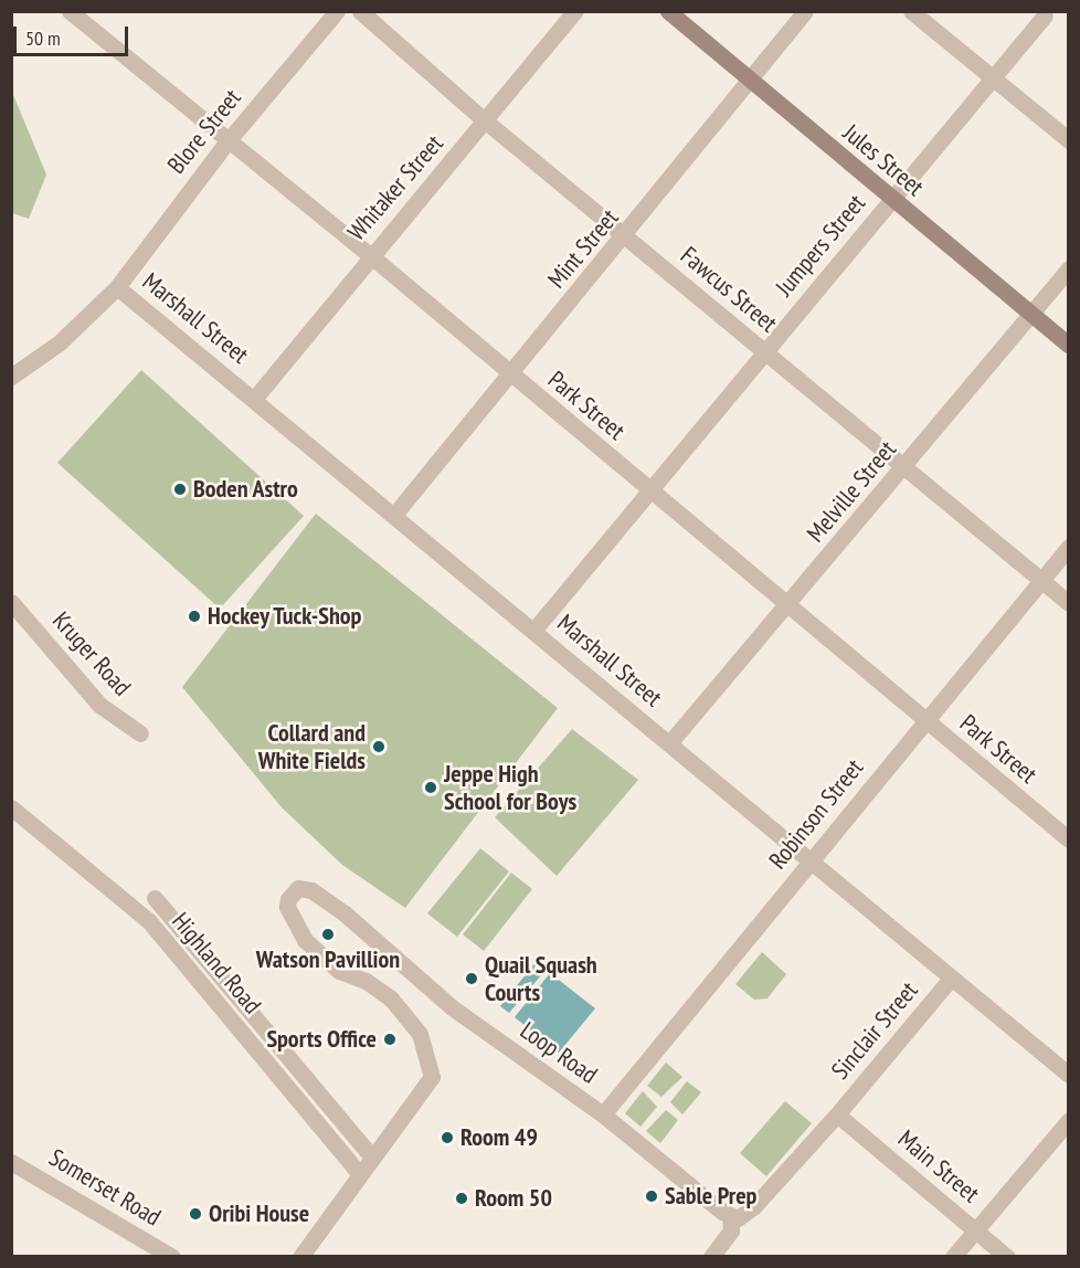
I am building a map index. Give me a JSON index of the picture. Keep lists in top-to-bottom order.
{
  "streets": {
    "main road": ["Jules Street"],
    "street": [
      "Blore Street",
      "Whitaker Street",
      "Jumpers Street",
      "Mint Street",
      "Fawcus Street",
      "Marshall Street",
      "Park Street",
      "Melville Street",
      "Kruger Road",
      "Robinson Street",
      "Highland Road",
      "Sinclair Street",
      "Loop Road",
      "Main Street",
      "Somerset Road"
    ]
  },
  "crossings": [
    ["Blore Street", "Marshall Street"],
    ["Blore Street", "Park Street"],
    ["Jules Street", "Jumpers Street"],
    ["Jules Street", "Mint Street"],
    ["Jules Street", "Melville Street"],
    ["Whitaker Street", "Fawcus Street"],
    ["Whitaker Street", "Marshall Street"],
    ["Whitaker Street", "Park Street"],
    ["Jumpers Street", "Fawcus Street"],
    ["Jumpers Street", "Marshall Street"],
    ["Jumpers Street", "Park Street"],
    ["Mint Street", "Fawcus Street"],
    ["Mint Street", "Marshall Street"],
    ["Mint Street", "Park Street"],
    ["Fawcus Street", "Melville Street"],
    ["Fawcus Street", "Robinson Street"],
    ["Marshall Street", "Melville Street"],
    ["Marshall Street", "Robinson Street"],
    ["Marshall Street", "Sinclair Street"],
    ["Park Street", "Melville Street"],
    ["Park Street", "Robinson Street"],
    ["Robinson Street", "Loop Road"],
    ["Highland Road", "Loop Road"],
    ["Sinclair Street", "Main Street"]
  ],
  "places": [
    "Boden Astro",
    "Hockey Tuck-Shop",
    "Collard and White Fields",
    "Jeppe High School for Boys",
    "Watson Pavillion",
    "Quail Squash Courts",
    "Sports Office",
    "Room 49",
    "Sable Prep",
    "Room 50",
    "Oribi House"
  ],
  "scale_bar": "50 m"
}
